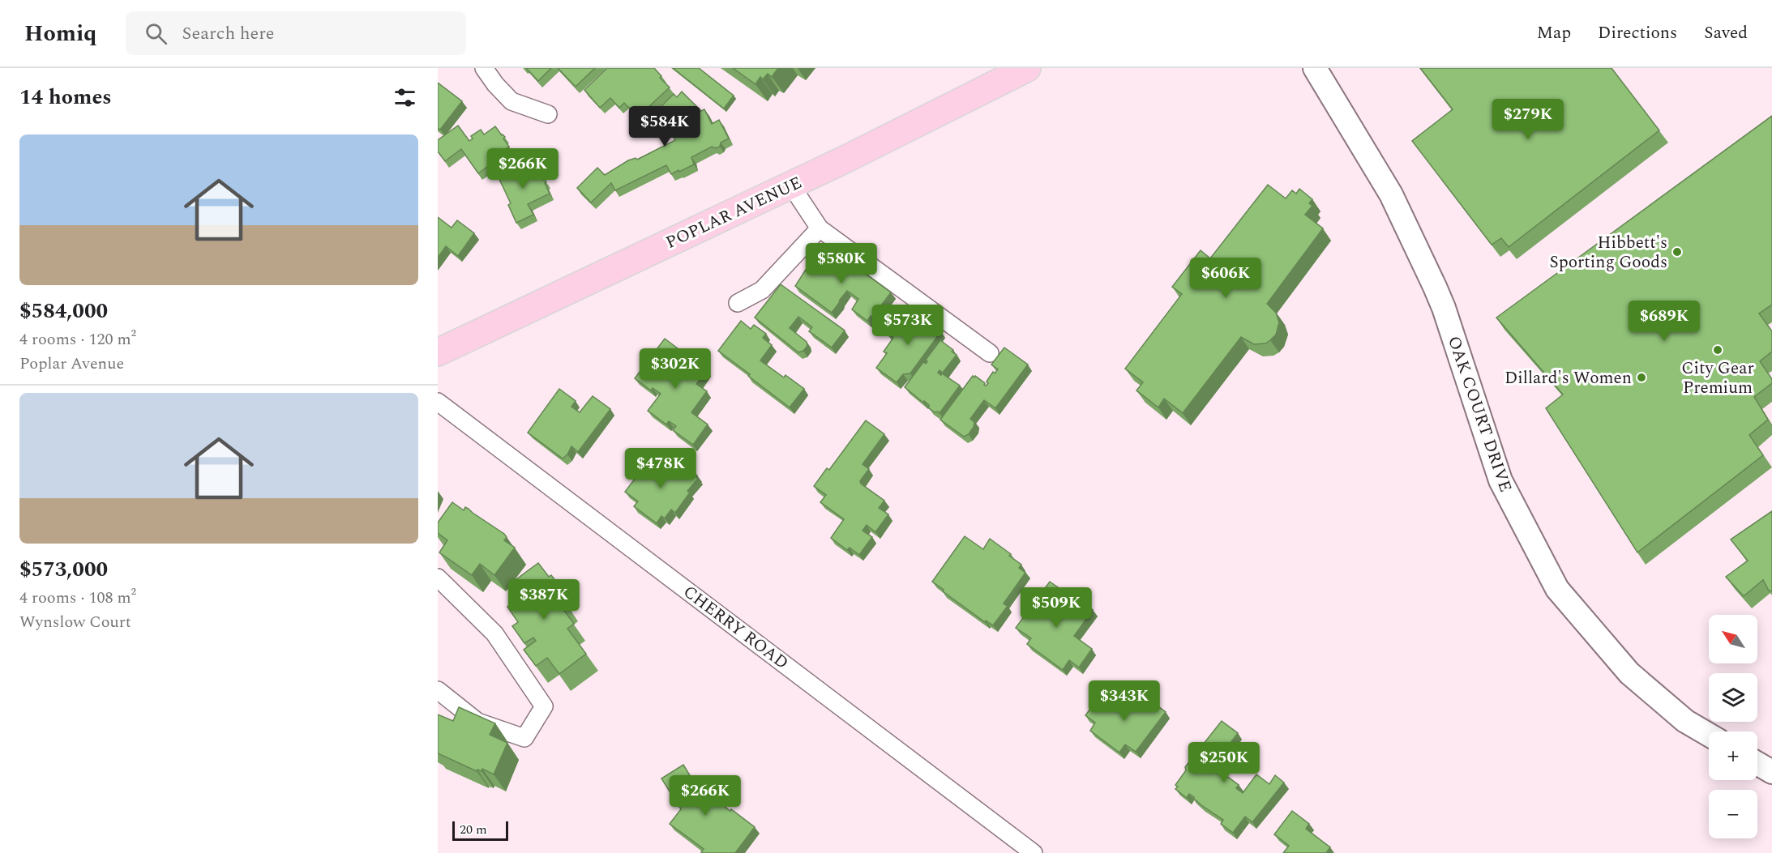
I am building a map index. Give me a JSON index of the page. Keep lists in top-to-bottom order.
{
  "streets": {
    "main road": ["POPLAR AVENUE"],
    "street": ["OAK COURT DRIVE", "CHERRY ROAD"]
  },
  "places": ["Hibbett's Sporting Goods", "City Gear Premium", "Dillard's Women"],
  "scale_bar": "20 m",
  "north": "top left",
  "page": {
    "header": "Homiq",
    "search": "Search here",
    "nav": ["Map", "Directions", "Saved"],
    "heading": "14 homes",
    "price": [
      "$279K",
      "$584K",
      "$266K",
      "$580K",
      "$606K",
      "$689K",
      "$573K",
      "$302K",
      "$478K",
      "$387K",
      "$509K",
      "$343K",
      "$250K",
      "$266K"
    ],
    "list": [
      {
        "name": "$584,000",
        "note": "4 rooms · 120 m² · Poplar Avenue"
      },
      {
        "name": "$573,000",
        "note": "4 rooms · 108 m² · Wynslow Court"
      }
    ],
    "map_buttons": ["+", "−"],
    "scale": "20 m"
  }
}
